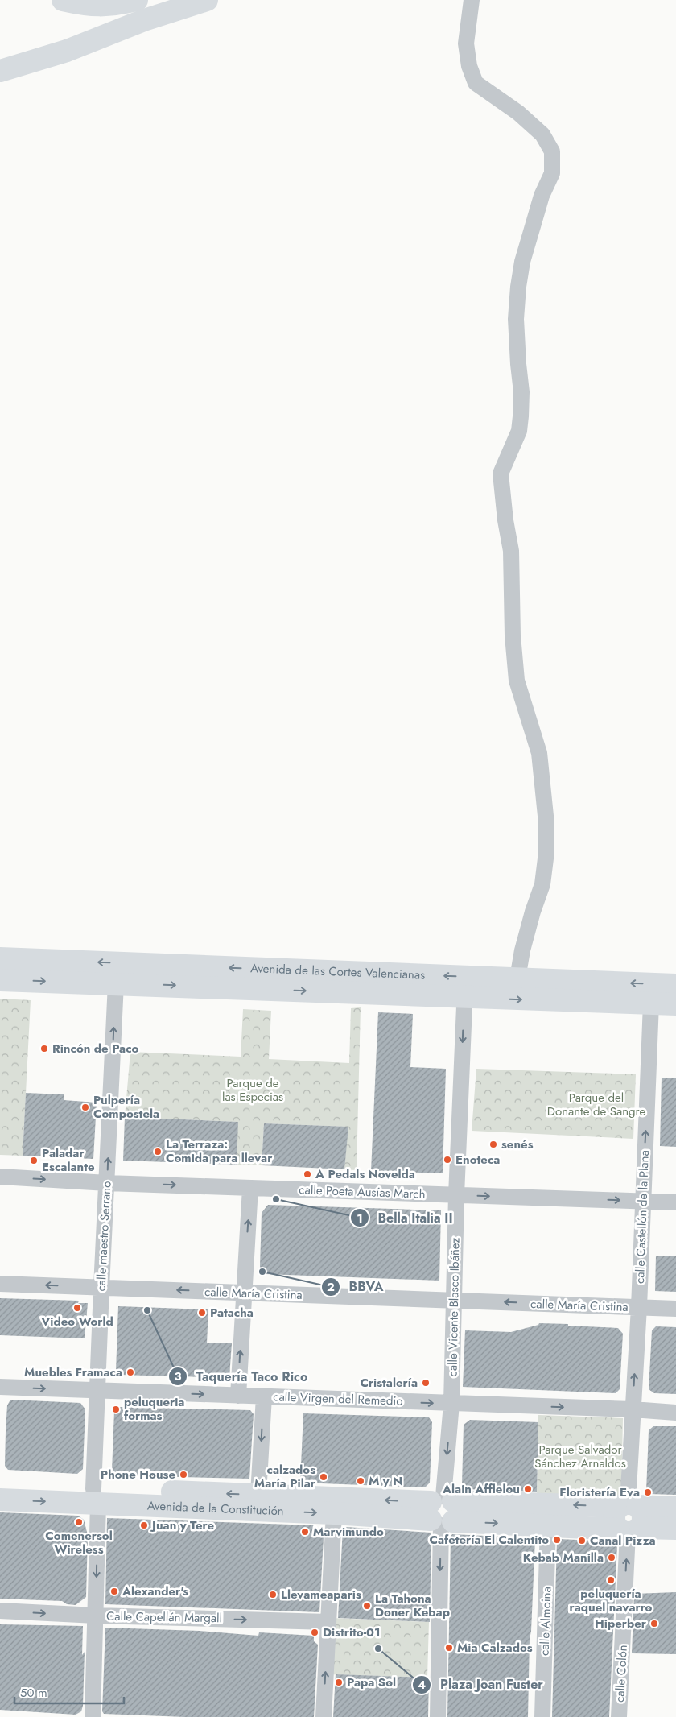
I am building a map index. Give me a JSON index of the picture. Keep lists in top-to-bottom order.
{
  "streets": {
    "street": [
      "Avenida de las Cortes Valencianas",
      "calle Poeta Ausías March",
      "calle Castellón de la Plana",
      "calle maestro Serrano",
      "calle María Cristina",
      "calle Vicente Blasco Ibáñez",
      "calle Virgen del Remedio",
      "Avenida de la Constitución",
      "Calle Capellán Margall",
      "calle Almoina",
      "calle Colón"
    ]
  },
  "crossings": [
    ["Avenida de las Cortes Valencianas", "calle Castellón de la Plana"],
    ["Avenida de las Cortes Valencianas", "calle maestro Serrano"],
    ["Avenida de las Cortes Valencianas", "calle Vicente Blasco Ibáñez"],
    ["calle Poeta Ausías March", "calle Castellón de la Plana"],
    ["calle Poeta Ausías March", "calle maestro Serrano"],
    ["calle Poeta Ausías March", "calle Vicente Blasco Ibáñez"],
    ["calle Castellón de la Plana", "calle María Cristina"],
    ["calle Castellón de la Plana", "calle Virgen del Remedio"],
    ["calle Castellón de la Plana", "Avenida de la Constitución"],
    ["calle maestro Serrano", "calle María Cristina"],
    ["calle maestro Serrano", "calle Virgen del Remedio"],
    ["calle maestro Serrano", "Avenida de la Constitución"],
    ["calle maestro Serrano", "Calle Capellán Margall"],
    ["calle María Cristina", "calle Vicente Blasco Ibáñez"],
    ["calle Vicente Blasco Ibáñez", "calle Virgen del Remedio"],
    ["calle Vicente Blasco Ibáñez", "Avenida de la Constitución"],
    ["Avenida de la Constitución", "calle Almoina"],
    ["Avenida de la Constitución", "calle Colón"]
  ],
  "one_way": [
    "calle Poeta Ausías March",
    "calle Castellón de la Plana",
    "calle María Cristina",
    "calle Virgen del Remedio",
    "Calle Capellán Margall",
    "calle Colón"
  ],
  "parks": ["Parque de las Especias", "Parque del Donante de Sangre", "Parque Salvador Sánchez Arnaldos"],
  "places": [
    "Rincón de Paco",
    "Pulpería Compostela",
    "senés",
    "La Terraza: Comida para llevar",
    "Enoteca",
    "Paladar Escalante",
    "A Pedals Novelda",
    "Bella Italia II",
    "BBVA",
    "Video World",
    "Taquería Taco Rico",
    "Patacha",
    "Muebles Framaca",
    "Cristalería",
    "peluqueria formas",
    "Phone House",
    "calzados María Pilar",
    "M y N",
    "Alain Afflelou",
    "Floristería Eva",
    "Comenersol Wireless",
    "Juan y Tere",
    "Marvimundo",
    "Cafetería El Calentito",
    "Canal Pizza",
    "Kebab Manilla",
    "peluquería raquel navarro",
    "Alexander's",
    "Llevameaparis",
    "La Tahona Doner Kebap",
    "Hiperber",
    "Distrito-01",
    "Mia Calzados",
    "Plaza Joan Fuster",
    "Papa Sol"
  ],
  "scale_bar": "50 m"
}
